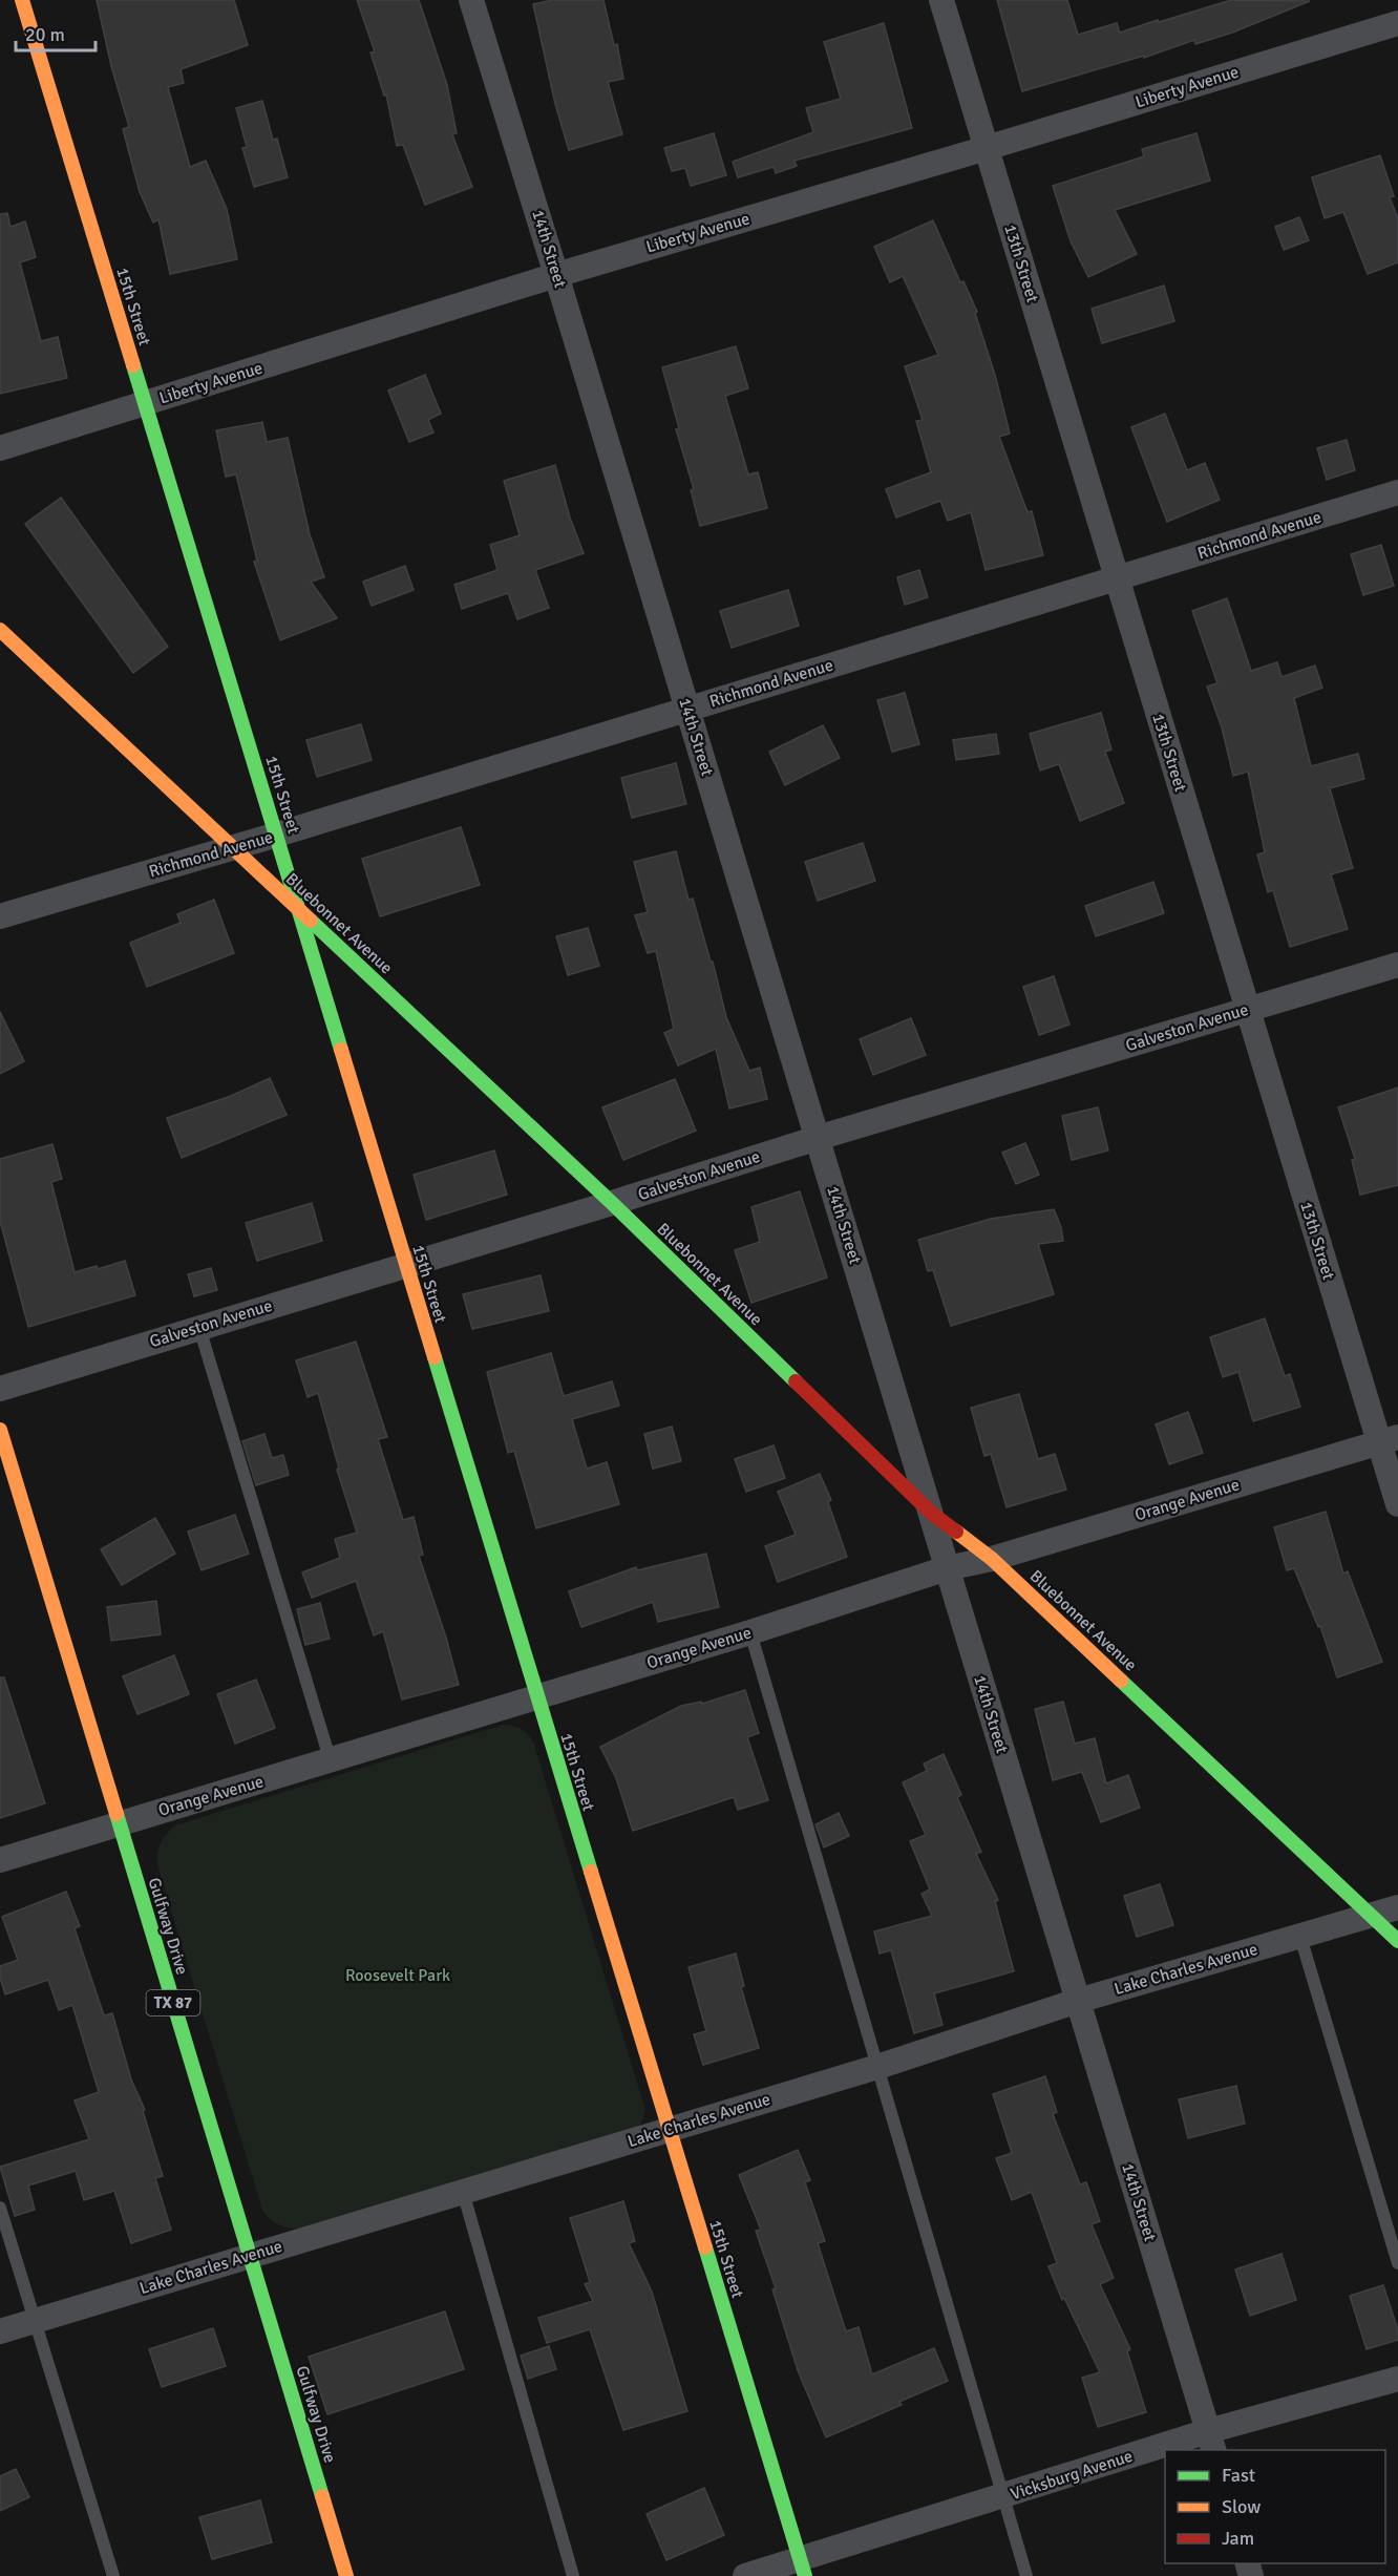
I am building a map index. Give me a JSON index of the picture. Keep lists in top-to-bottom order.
{
  "streets": {
    "street": [
      "Liberty Avenue",
      "14th Street",
      "13th Street",
      "15th Street",
      "Richmond Avenue",
      "Bluebonnet Avenue",
      "Galveston Avenue",
      "Orange Avenue",
      "Gulfway Drive",
      "Lake Charles Avenue",
      "TX 87",
      "Vicksburg Avenue"
    ]
  },
  "crossings": [
    ["Liberty Avenue", "14th Street"],
    ["Liberty Avenue", "13th Street"],
    ["Liberty Avenue", "15th Street"],
    ["14th Street", "Richmond Avenue"],
    ["14th Street", "Bluebonnet Avenue"],
    ["14th Street", "Galveston Avenue"],
    ["14th Street", "Orange Avenue"],
    ["14th Street", "Lake Charles Avenue"],
    ["14th Street", "Vicksburg Avenue"],
    ["13th Street", "Richmond Avenue"],
    ["13th Street", "Galveston Avenue"],
    ["13th Street", "Orange Avenue"],
    ["15th Street", "Richmond Avenue"],
    ["15th Street", "Bluebonnet Avenue"],
    ["15th Street", "Galveston Avenue"],
    ["15th Street", "Orange Avenue"],
    ["15th Street", "Lake Charles Avenue"],
    ["15th Street", "Vicksburg Avenue"],
    ["Richmond Avenue", "Bluebonnet Avenue"],
    ["Bluebonnet Avenue", "Galveston Avenue"],
    ["Bluebonnet Avenue", "Orange Avenue"],
    ["Bluebonnet Avenue", "Lake Charles Avenue"],
    ["Orange Avenue", "Gulfway Drive"],
    ["Gulfway Drive", "Lake Charles Avenue"]
  ],
  "parks": ["Roosevelt Park"],
  "legend": ["Fast", "Slow", "Jam"],
  "scale_bar": "20 m"
}
